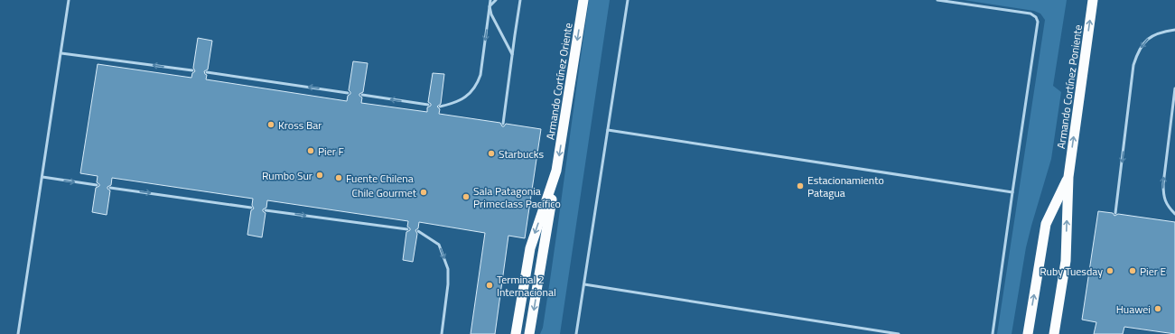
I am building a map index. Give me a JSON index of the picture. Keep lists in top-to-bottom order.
{
  "streets": {
    "highway": ["Armando Cortínez Oriente", "Armando Cortínez Poniente"]
  },
  "one_way": ["Armando Cortínez Poniente"],
  "places": [
    "Kross Bar",
    "Pier F",
    "Starbucks",
    "Rumbo Sur",
    "Fuente Chilena",
    "Estacionamiento Patagua",
    "Chile Gourmet",
    "Sala Patagonia Primeclass Pacífico",
    "Ruby Tuesday",
    "Pier E",
    "Terminal 2 Internacional",
    "Huawei"
  ]
}
